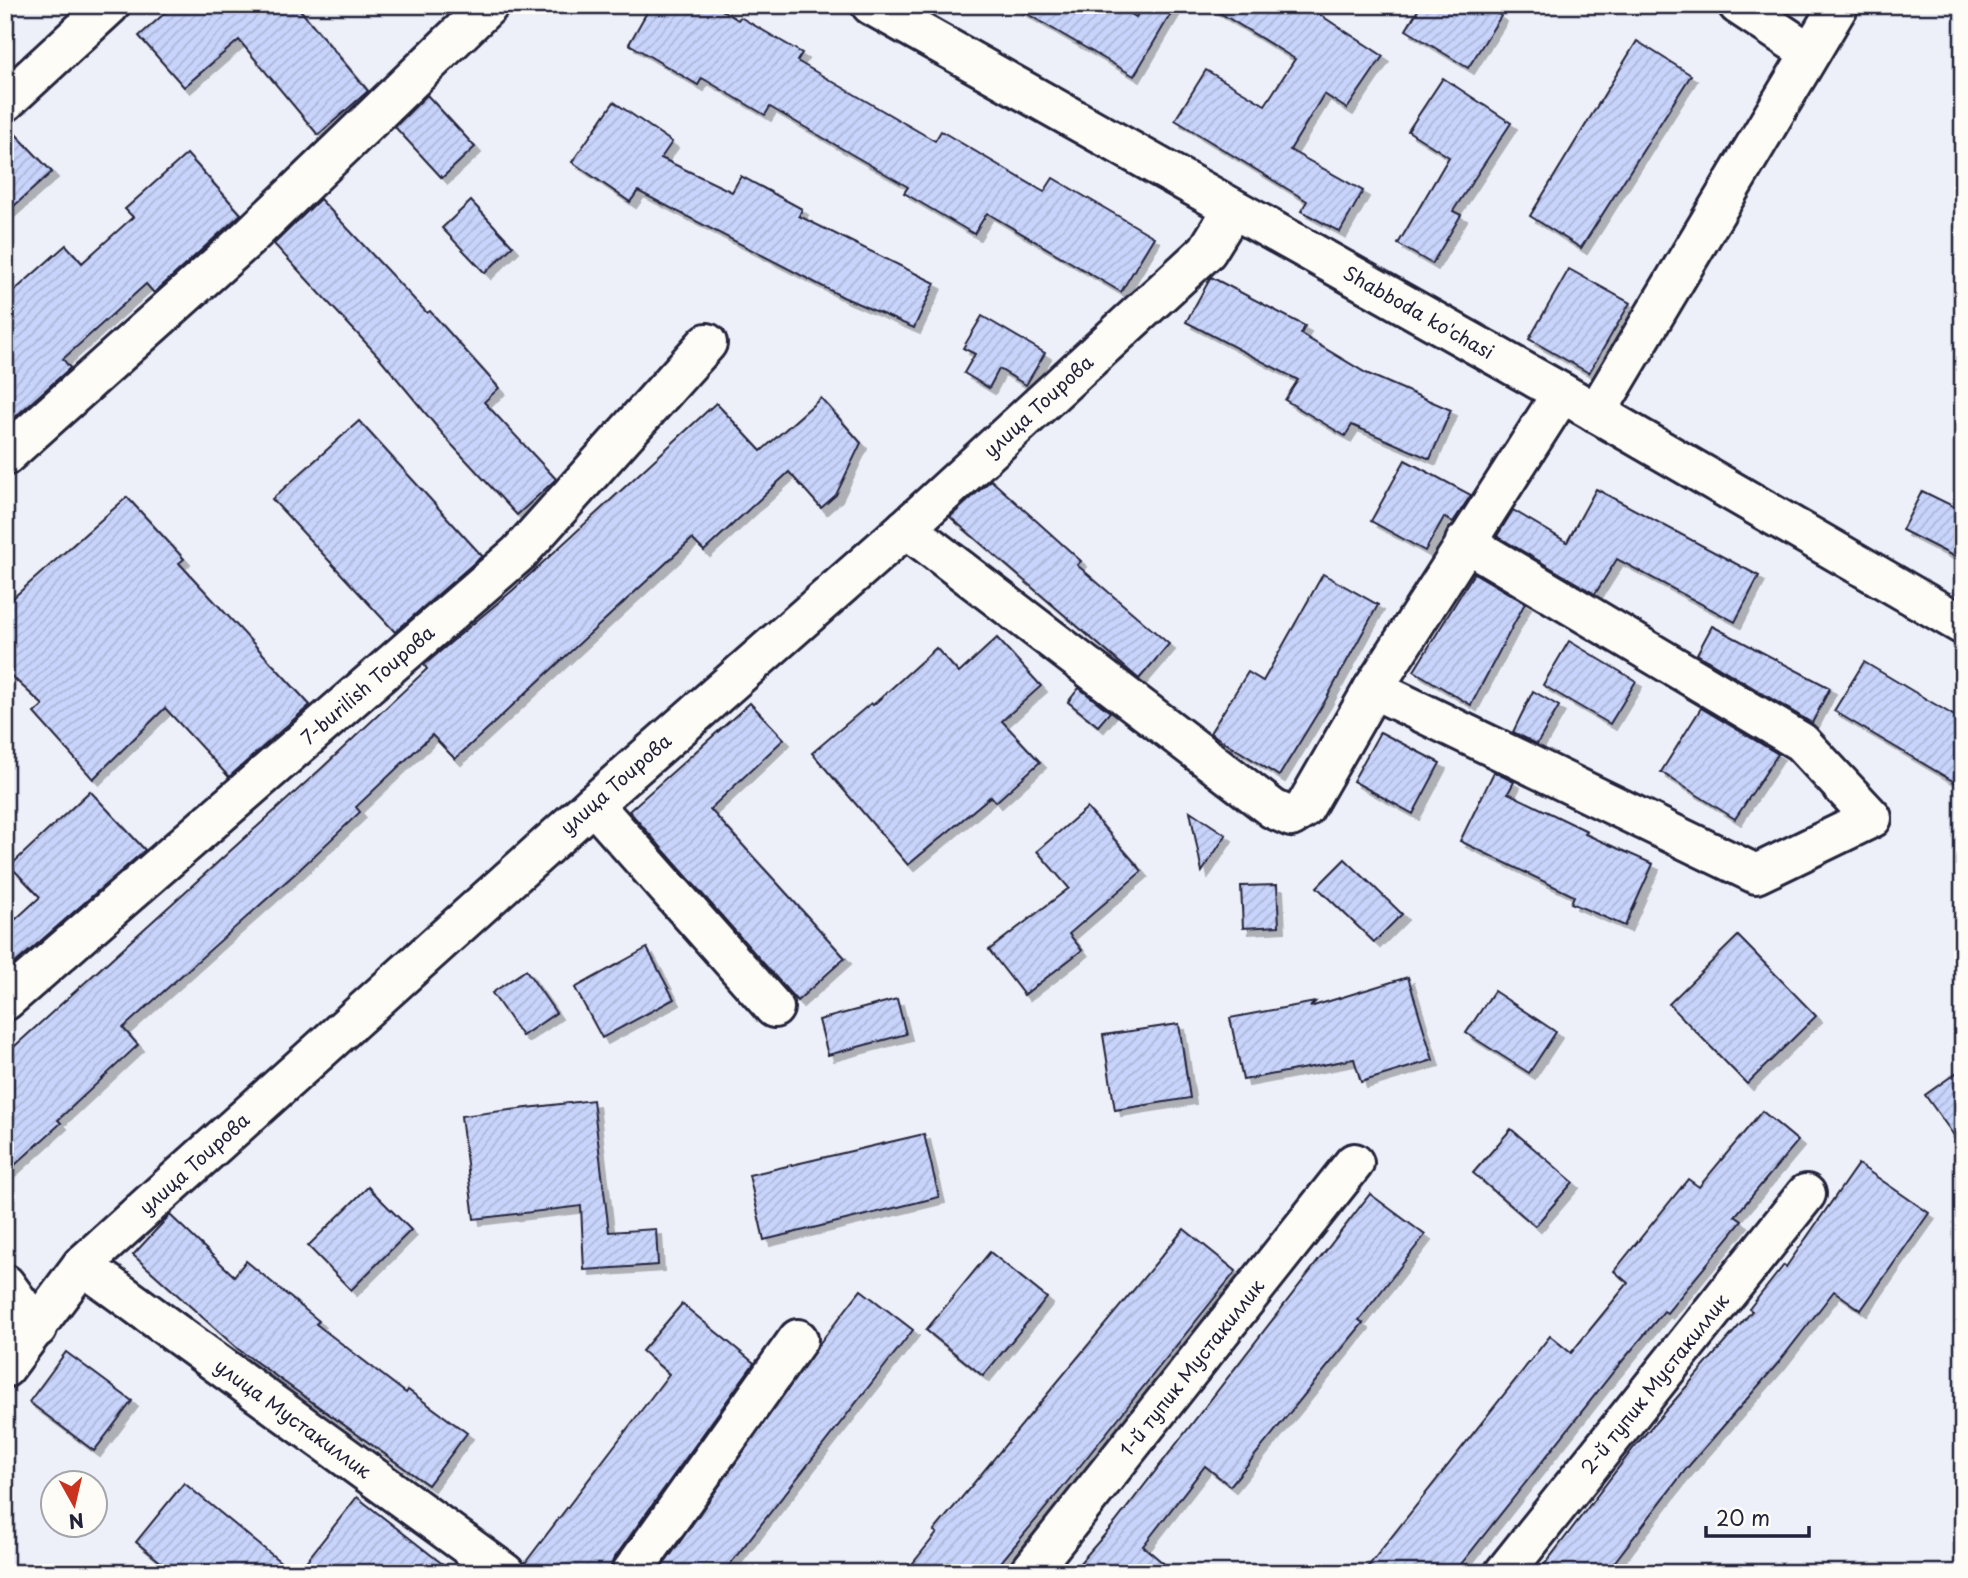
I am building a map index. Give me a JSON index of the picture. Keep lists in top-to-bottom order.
{
  "streets": {
    "street": [
      "Shabboda ko'chasi",
      "улица Тоирова",
      "7-burilish Тоирова",
      "1-й тупик Мустакиллик",
      "2-й тупик Мустакиллик",
      "улица Мустакиллик"
    ]
  },
  "crossings": [
    ["Shabboda ko'chasi", "улица Тоирова"],
    ["улица Тоирова", "улица Мустакиллик"]
  ],
  "scale_bar": "20 m",
  "north": "bottom"
}
